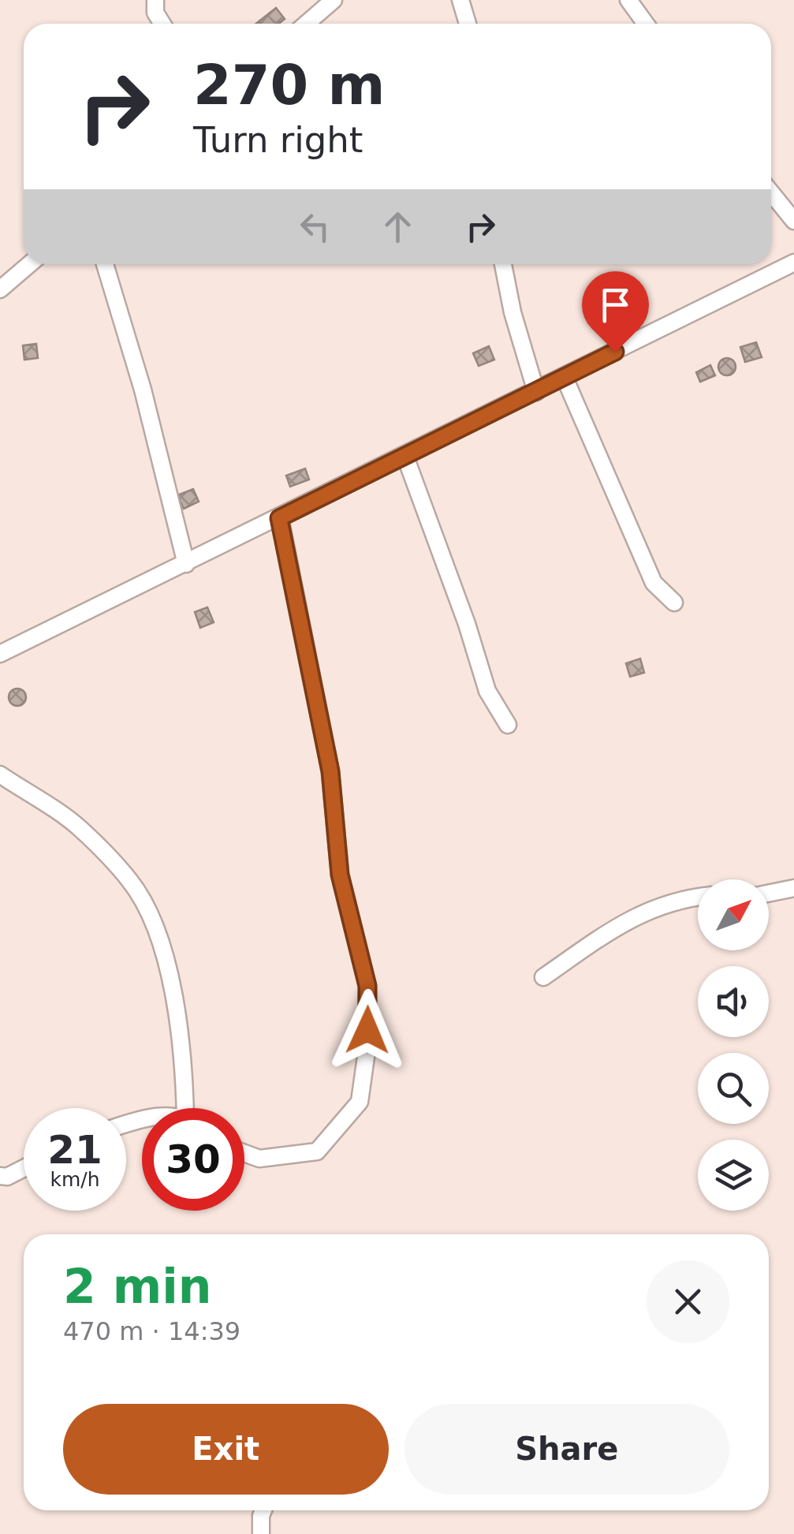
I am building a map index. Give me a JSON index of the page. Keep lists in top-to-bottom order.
{
  "north": "top right",
  "page": {
    "turn": ["270 m", "Turn right"],
    "speed": "21 km/h",
    "limit": "30",
    "heading": ["2 min", "470 m · 14:39"],
    "buttons": ["Exit", "Share"]
  }
}
